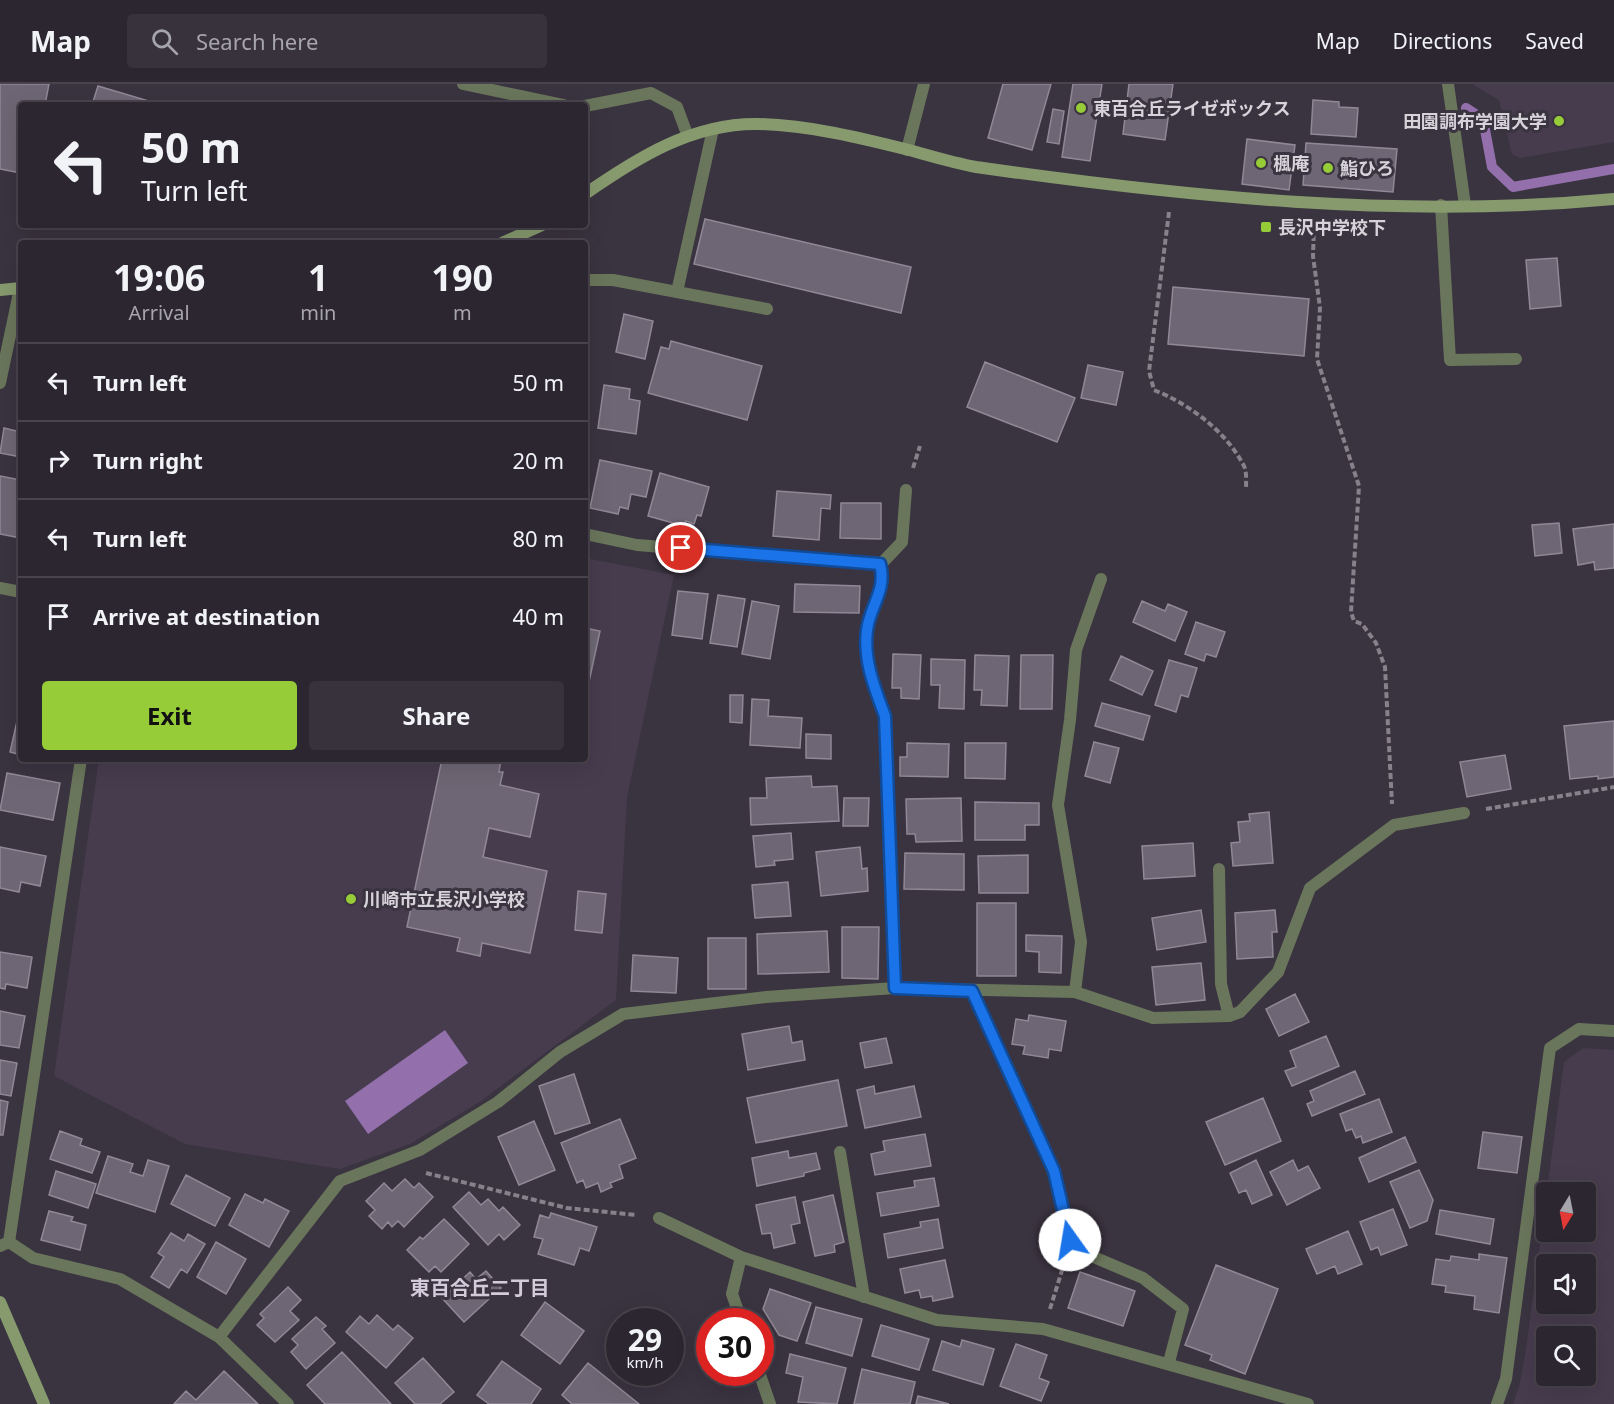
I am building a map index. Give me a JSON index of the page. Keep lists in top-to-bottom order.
{
  "districts": ["東百合丘二丁目"],
  "places": {
    "other": [
      "東百合丘ライゼボックス",
      "田園調布学園大学",
      "楓庵",
      "鮨ひろ",
      "川崎市立長沢小学校"
    ],
    "transit": ["長沢中学校下"]
  },
  "north": "bottom",
  "page": {
    "header": "Map",
    "search": "Search here",
    "nav": ["Map", "Directions", "Saved"],
    "turn": ["50 m", "Turn left"],
    "eta": [
      "19:06",
      "Arrival",
      "1",
      "min",
      "190",
      "m"
    ],
    "list": [
      {
        "name": "Turn left",
        "value": "50 m"
      },
      {
        "name": "Turn right",
        "value": "20 m"
      },
      {
        "name": "Turn left",
        "value": "80 m"
      },
      {
        "name": "Arrive at destination",
        "value": "40 m"
      }
    ],
    "buttons": ["Exit", "Share"],
    "speed": "29 km/h",
    "limit": "30"
  }
}
